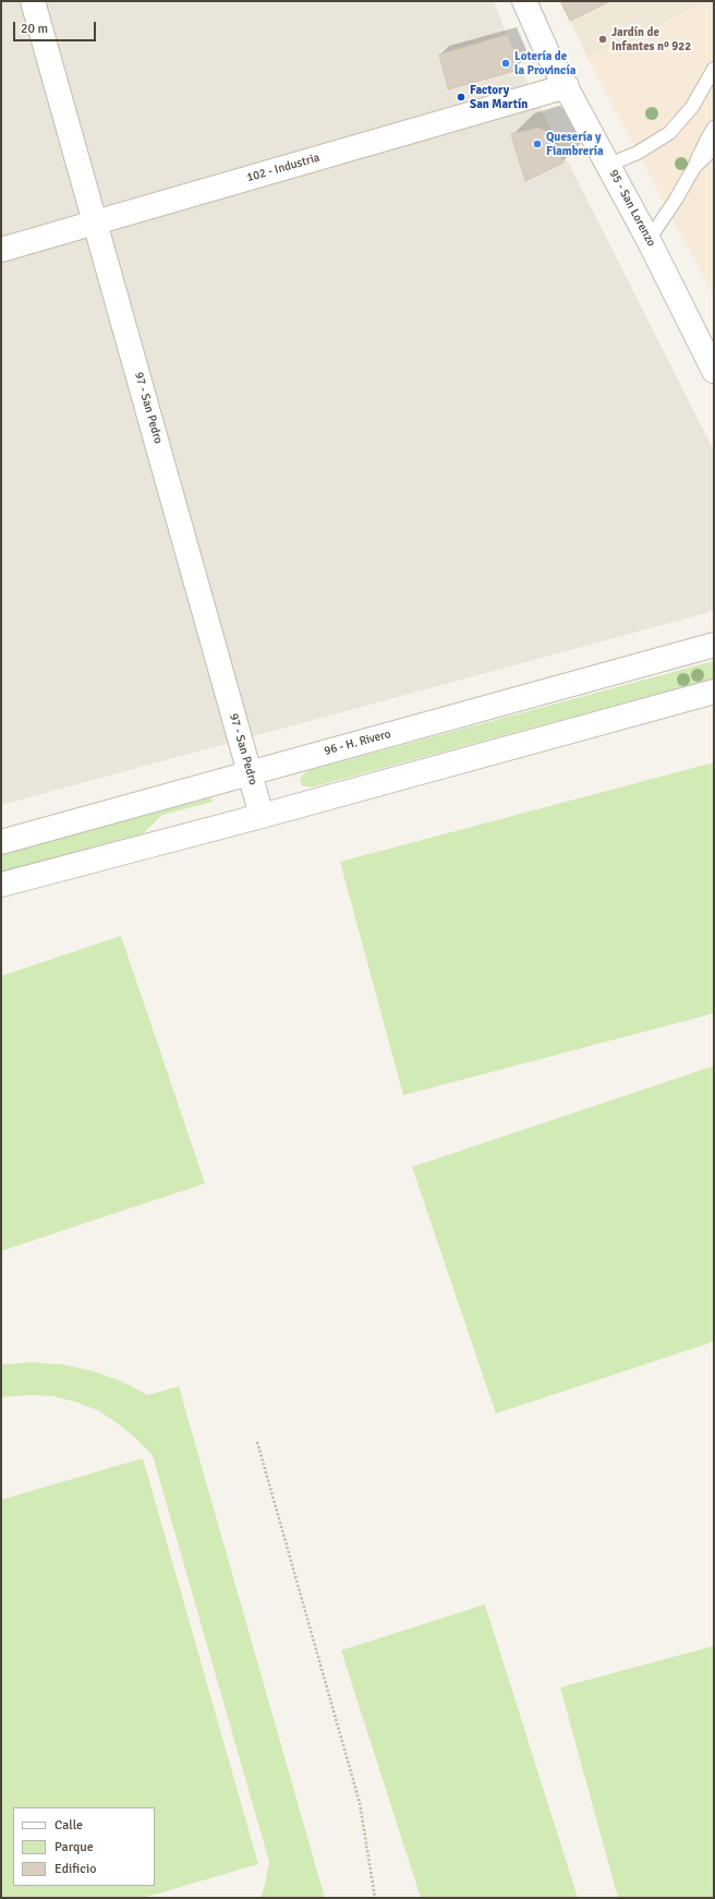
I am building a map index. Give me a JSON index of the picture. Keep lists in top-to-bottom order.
{
  "streets": {
    "street": [
      "102 - Industria",
      "95 - San Lorenzo",
      "97 - San Pedro",
      "96 - H. Rivero"
    ]
  },
  "crossings": [
    ["102 - Industria", "95 - San Lorenzo"],
    ["102 - Industria", "97 - San Pedro"],
    ["97 - San Pedro", "96 - H. Rivero"]
  ],
  "places": [
    "Jardín de Infantes nº 922",
    "Lotería de la Provincía",
    "Factory San Martín",
    "Quesería y Fiambrería"
  ],
  "legend": ["Calle", "Parque", "Edificio"],
  "scale_bar": "20 m"
}
